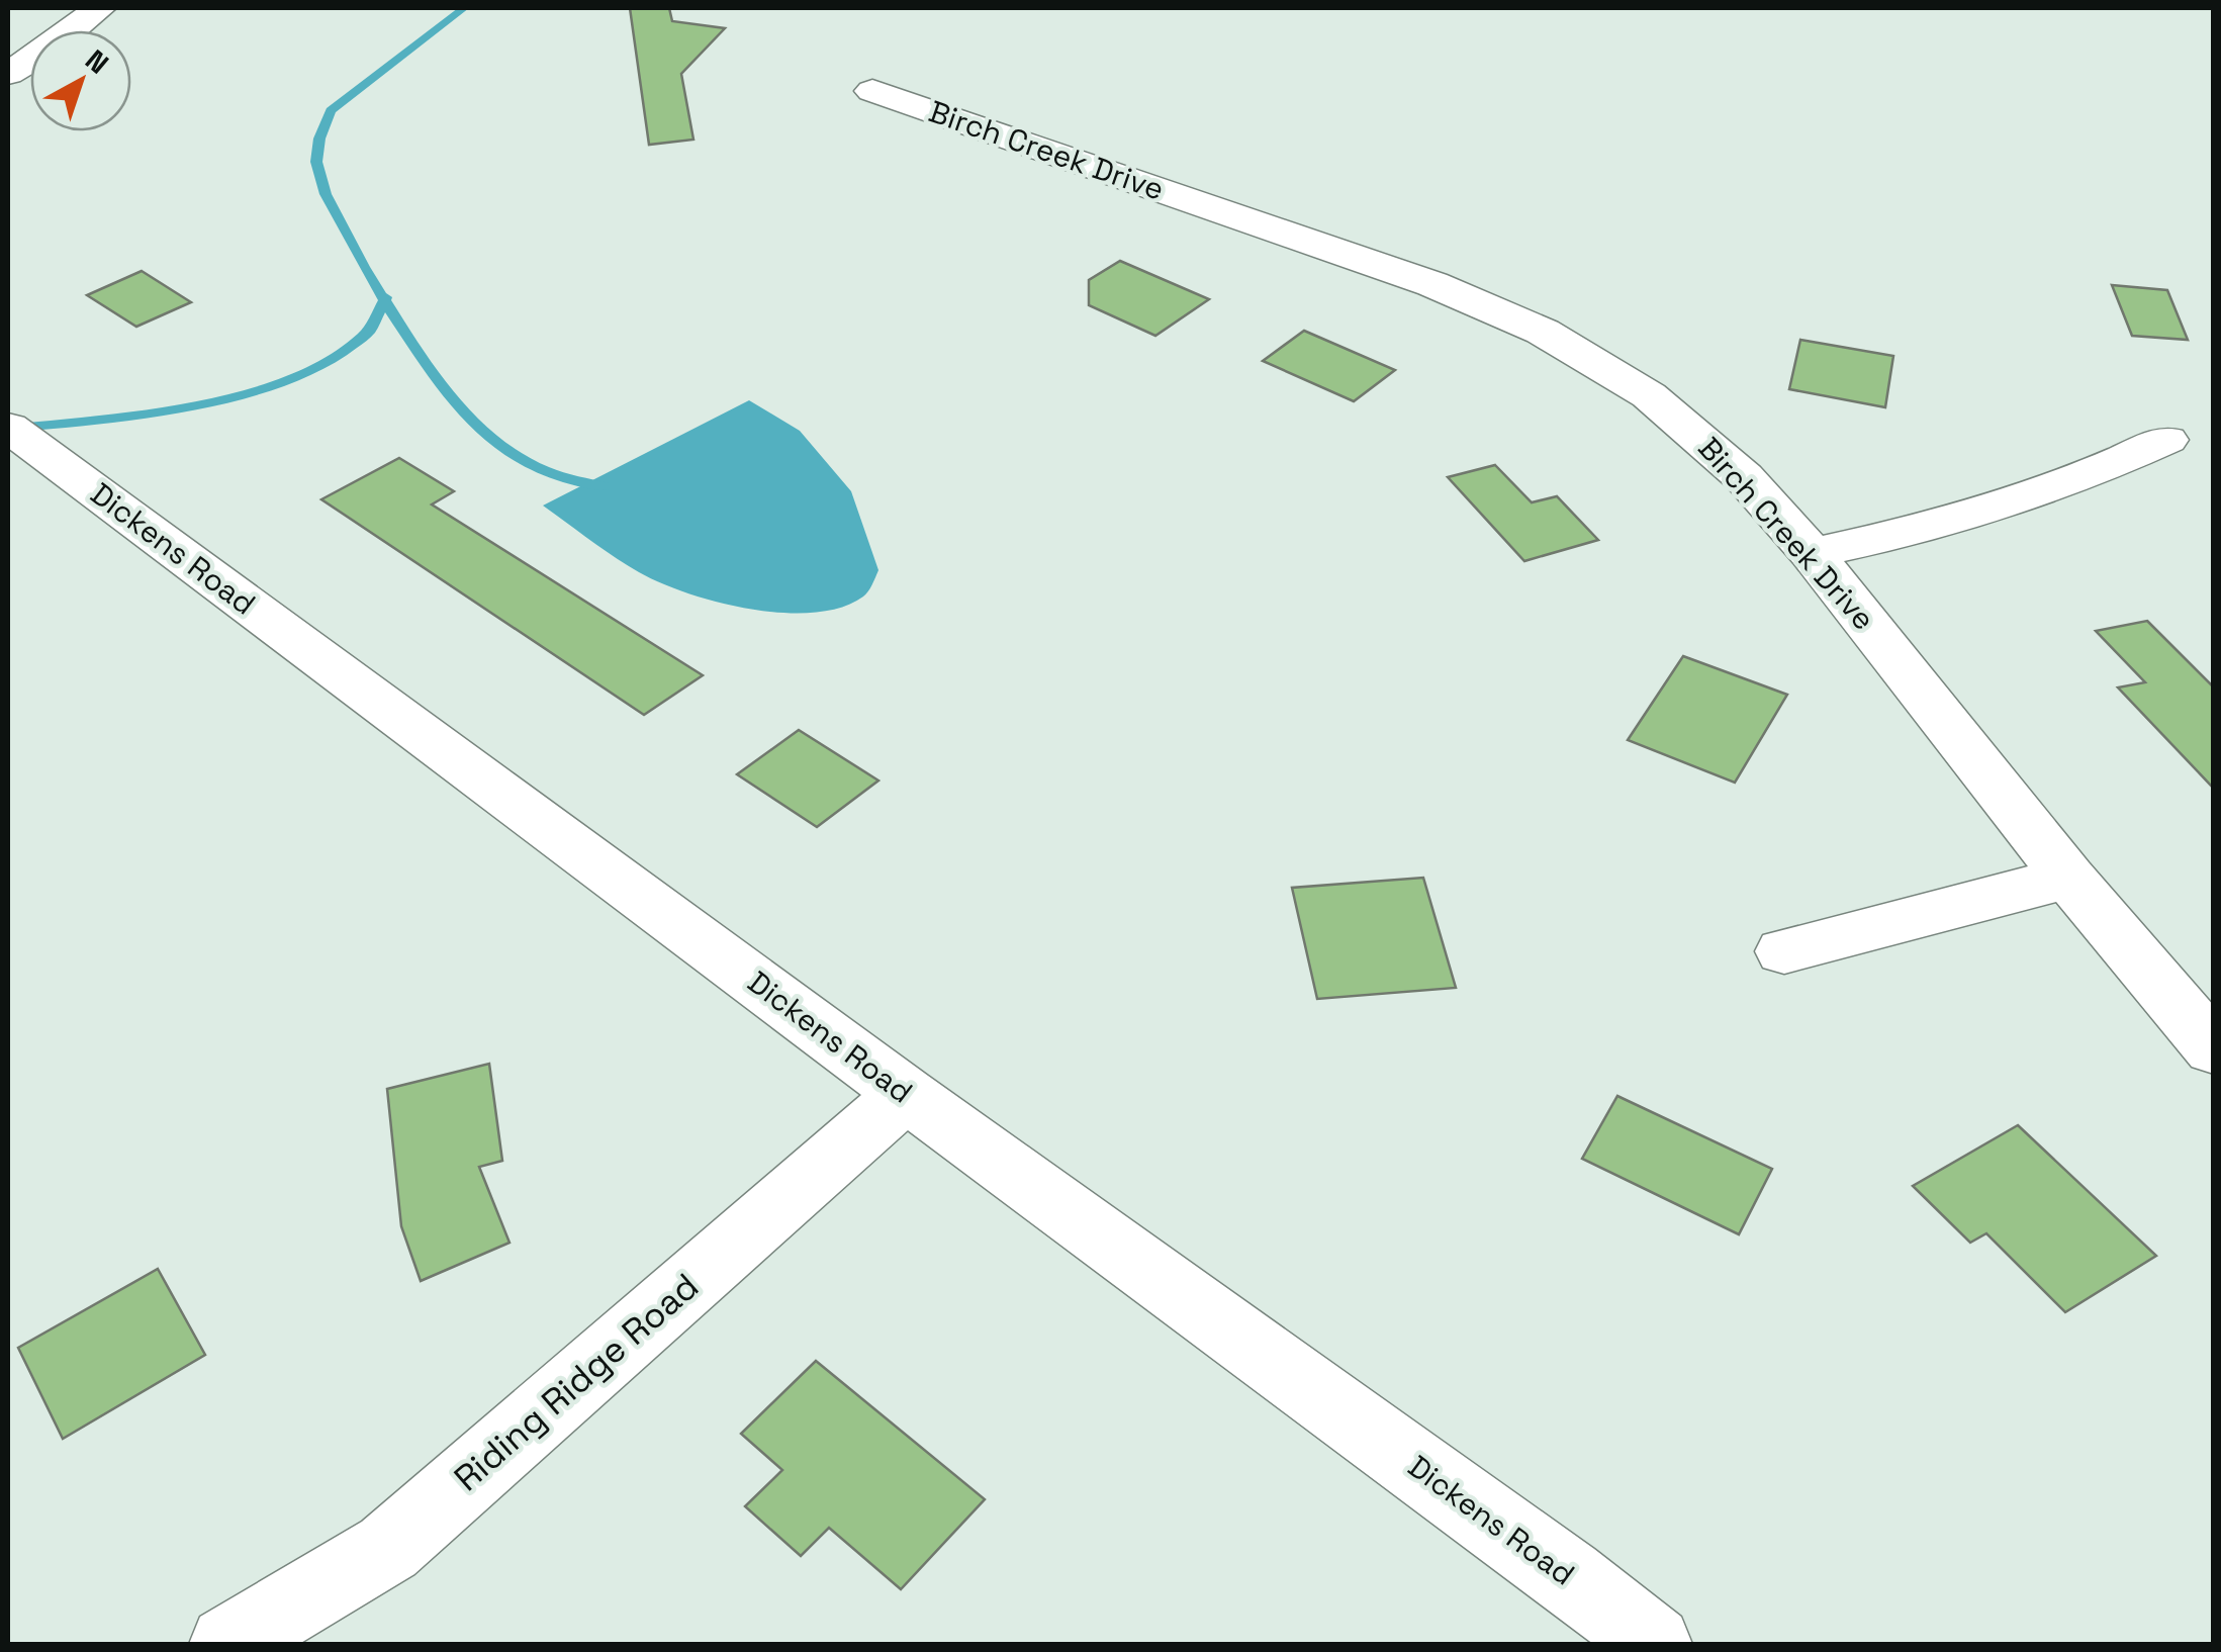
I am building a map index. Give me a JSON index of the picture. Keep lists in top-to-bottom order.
{
  "streets": {
    "street": ["Birch Creek Drive", "Dickens Road", "Riding Ridge Road"]
  },
  "crossings": [
    ["Dickens Road", "Riding Ridge Road"]
  ],
  "north": "top right"
}
